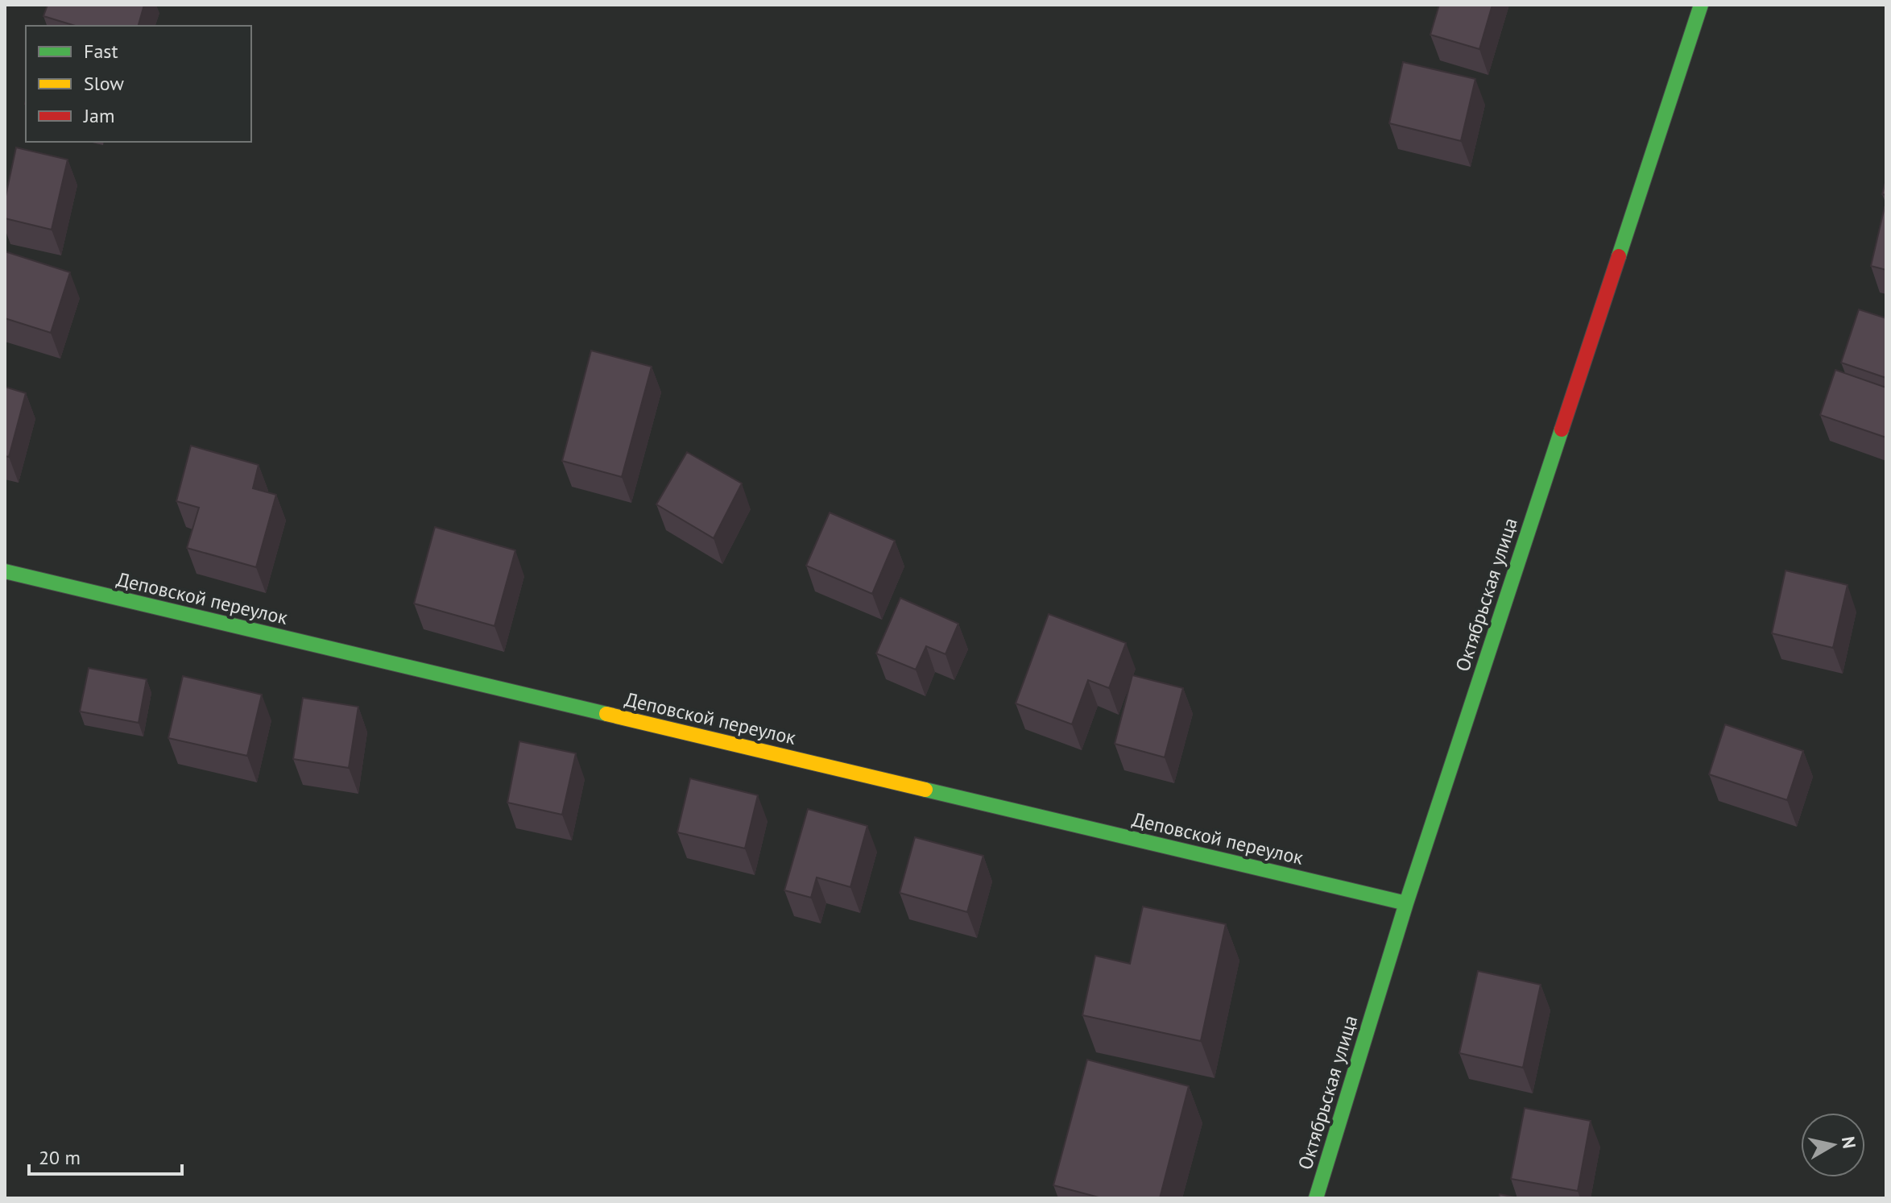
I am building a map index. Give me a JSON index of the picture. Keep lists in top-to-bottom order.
{
  "streets": {
    "street": ["Октябрьская улица", "Деповской переулок"]
  },
  "crossings": [
    ["Октябрьская улица", "Деповской переулок"]
  ],
  "legend": ["Fast", "Slow", "Jam"],
  "scale_bar": "20 m",
  "north": "right"
}
